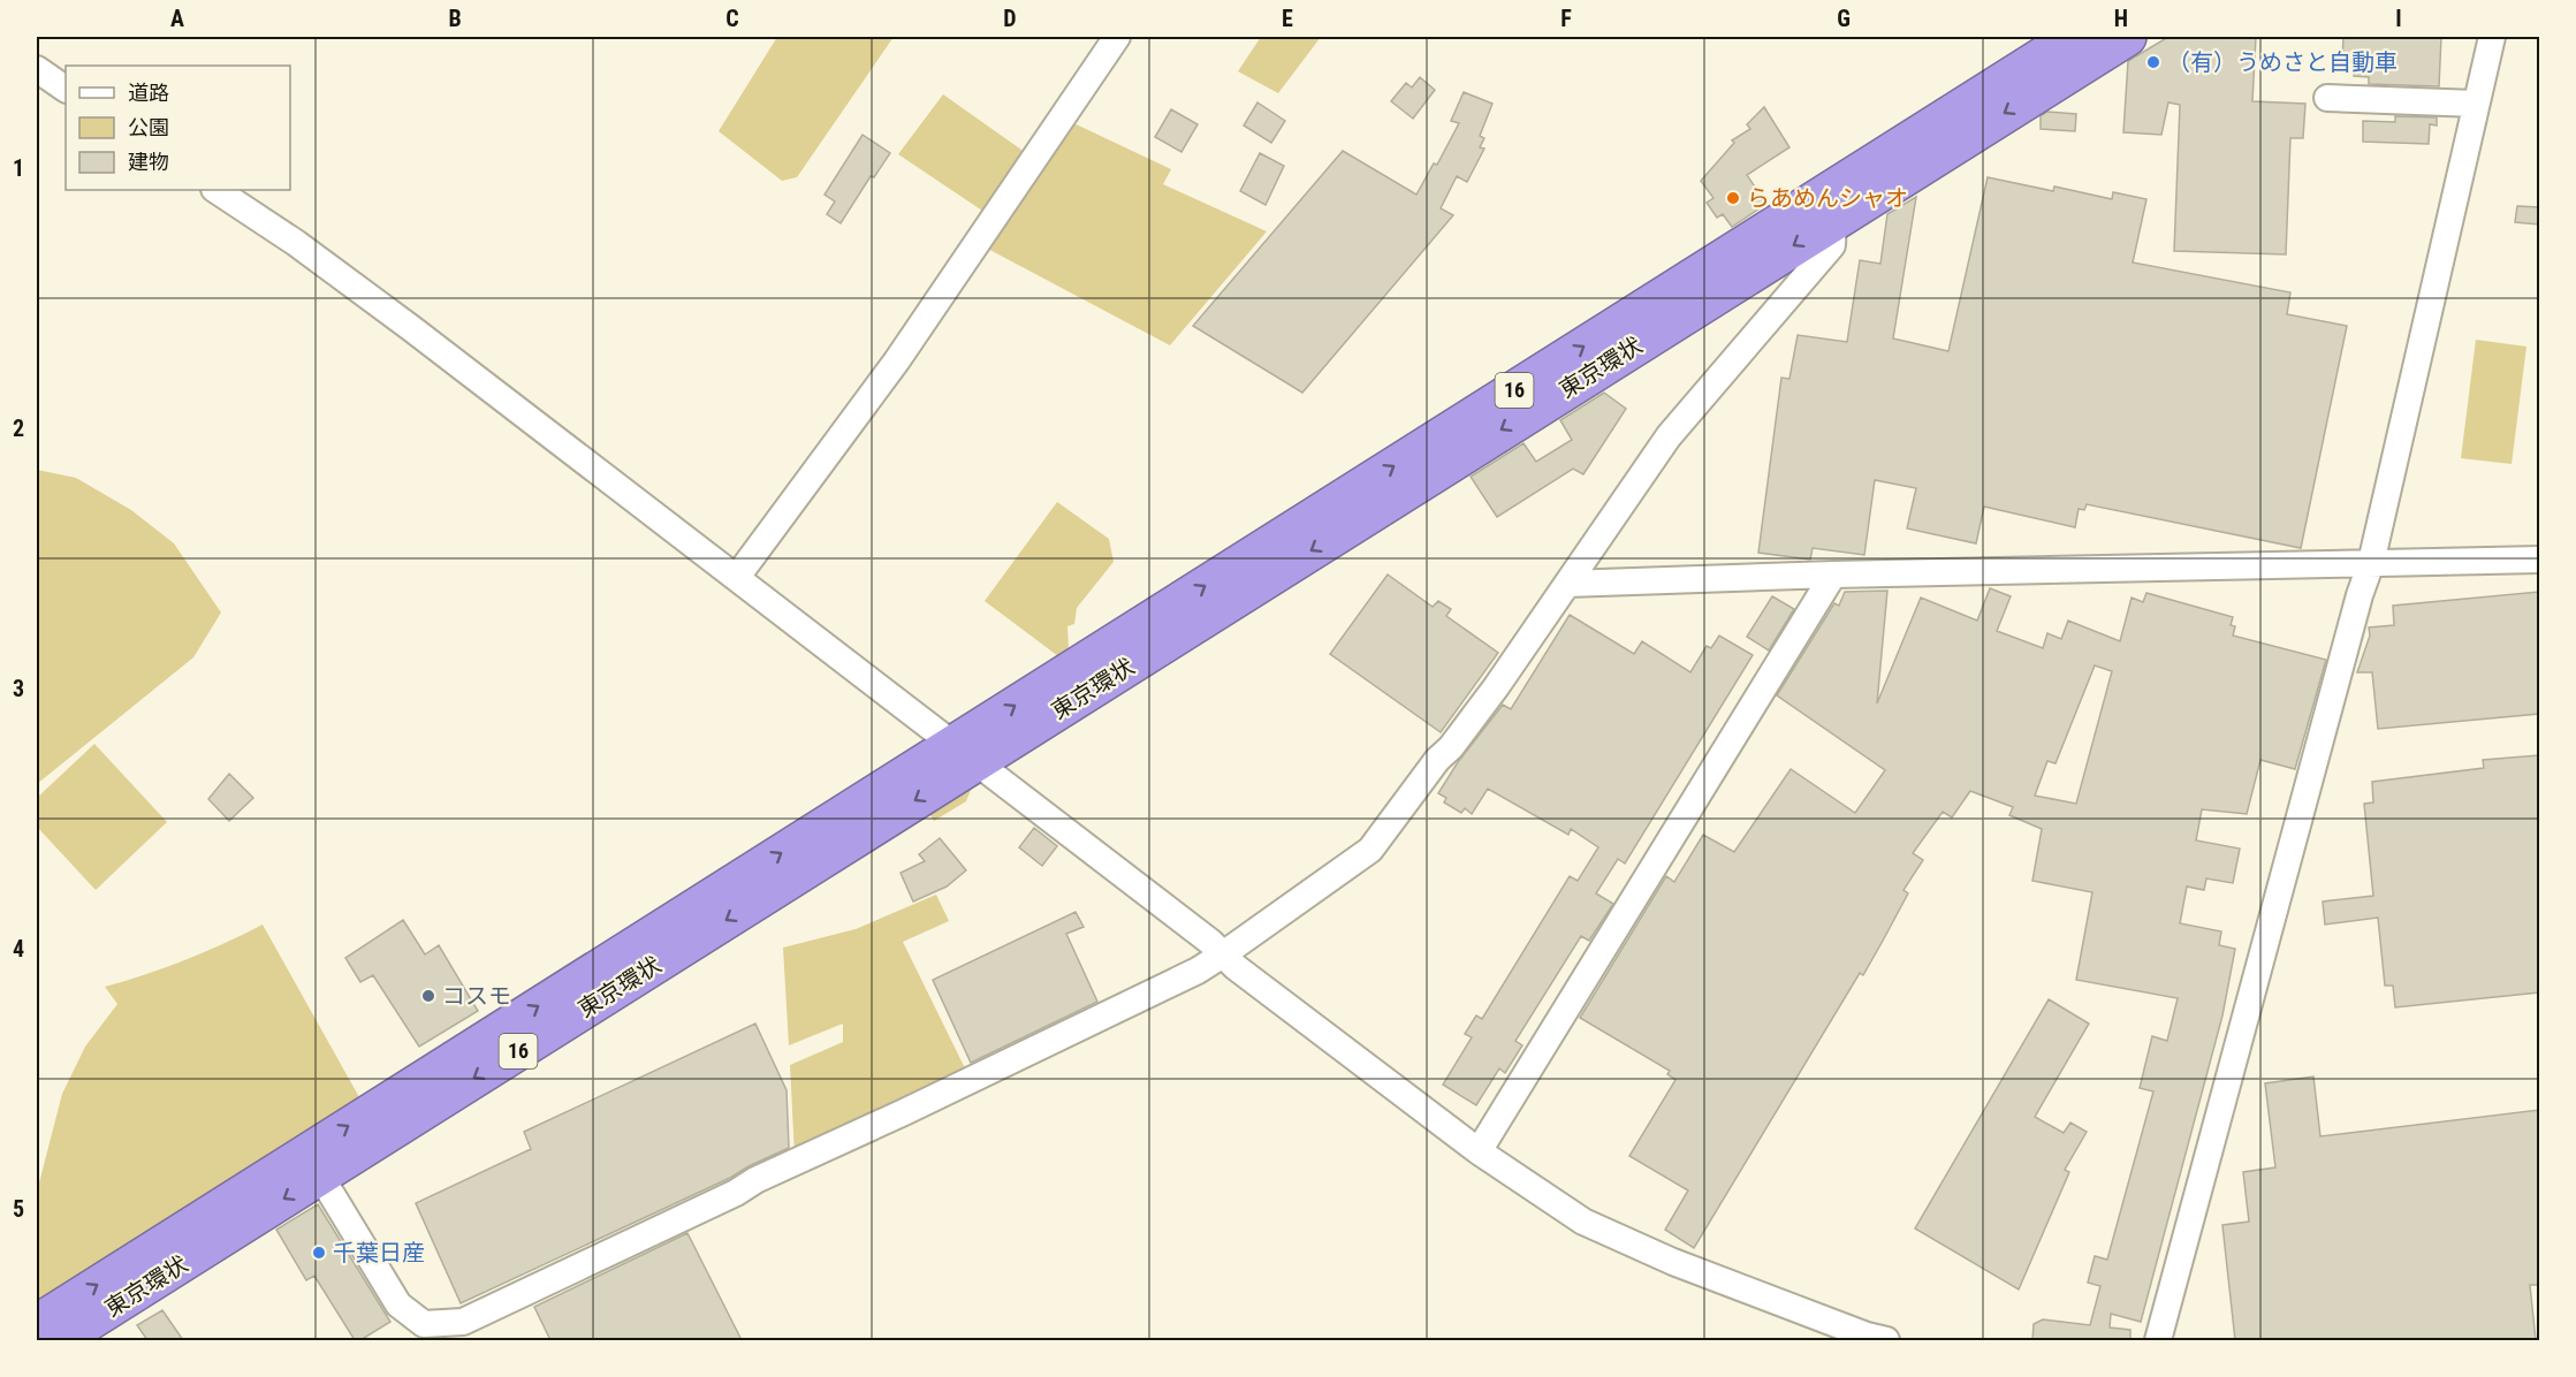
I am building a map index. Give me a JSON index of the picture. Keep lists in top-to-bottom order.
{
  "streets": {
    "highway": ["東京環状", "16"]
  },
  "places": [
    "（有）うめさと自動車",
    "らあめんシャオ",
    "コスモ",
    "千葉日産"
  ],
  "legend": ["道路", "公園", "建物"],
  "grid": {
    "columns": [
      "A",
      "B",
      "C",
      "D",
      "E",
      "F",
      "G",
      "H",
      "I"
    ],
    "rows": [
      "1",
      "2",
      "3",
      "4",
      "5"
    ]
  }
}
